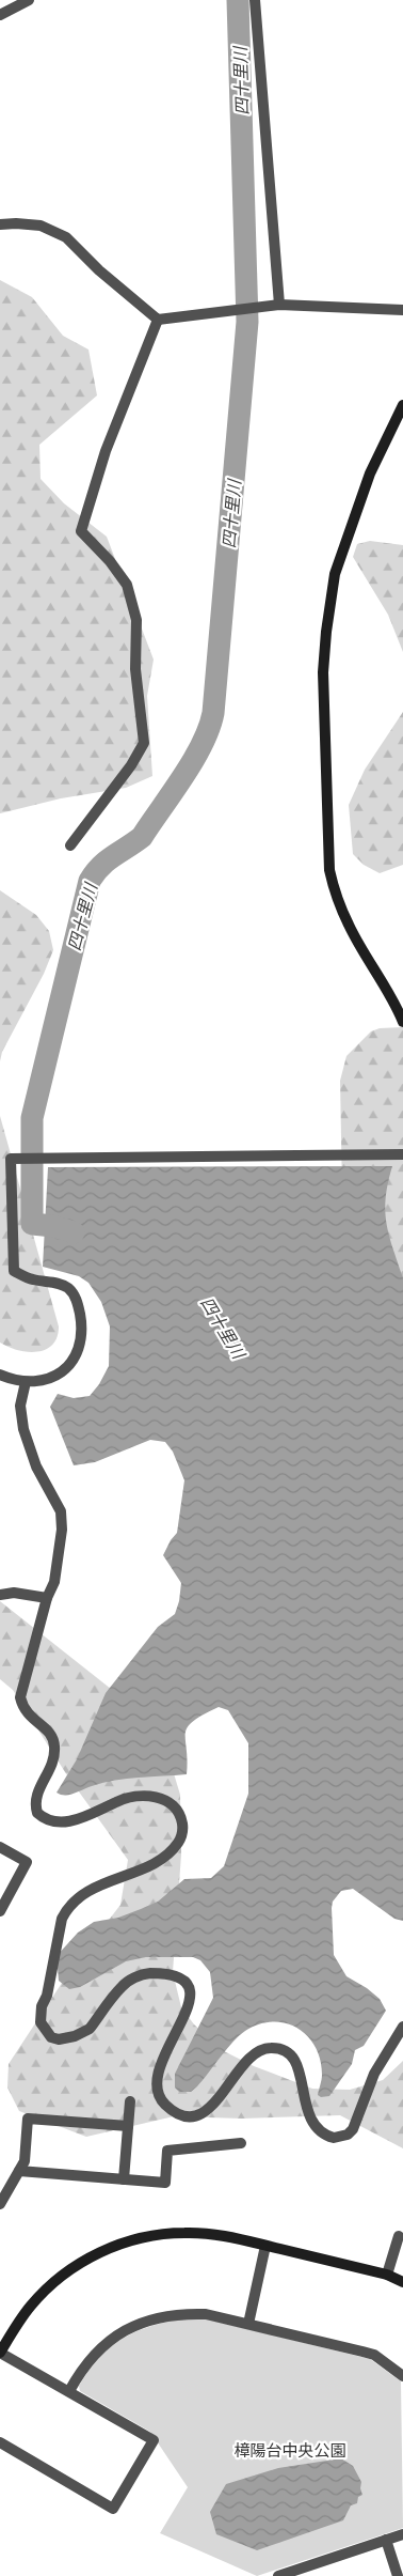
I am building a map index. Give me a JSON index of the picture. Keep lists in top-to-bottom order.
{
  "water": ["四十里川"],
  "parks": ["樟陽台中央公園"]
}
